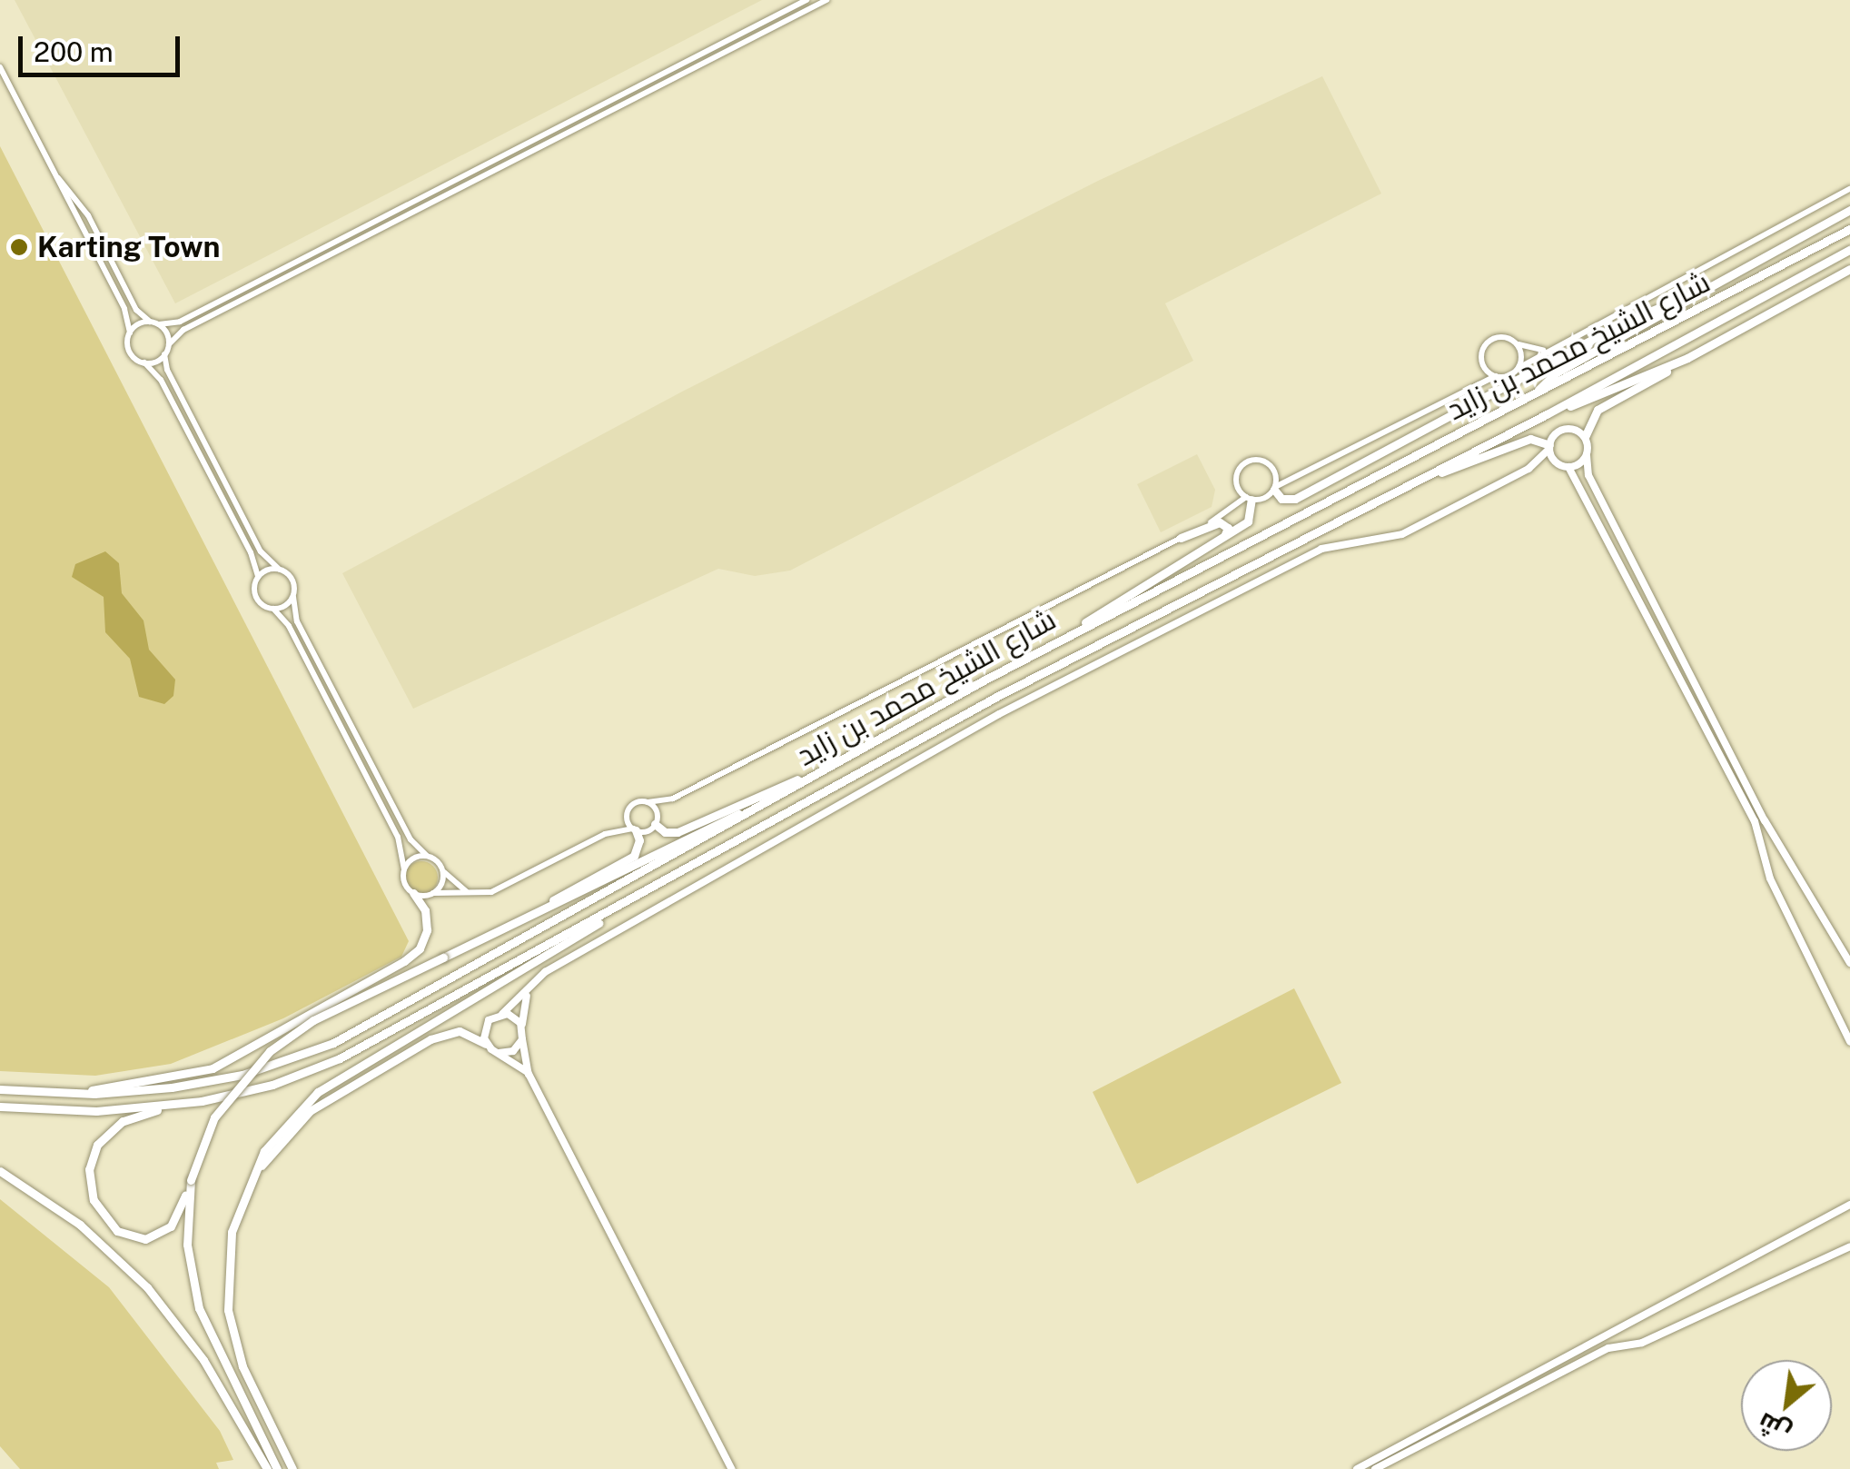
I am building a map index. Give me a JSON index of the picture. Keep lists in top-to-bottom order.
{
  "streets": {
    "highway": ["شارع الشيخ محمد بن زايد"]
  },
  "places": ["Karting Town"],
  "scale_bar": "200 m",
  "north": "bottom left"
}
